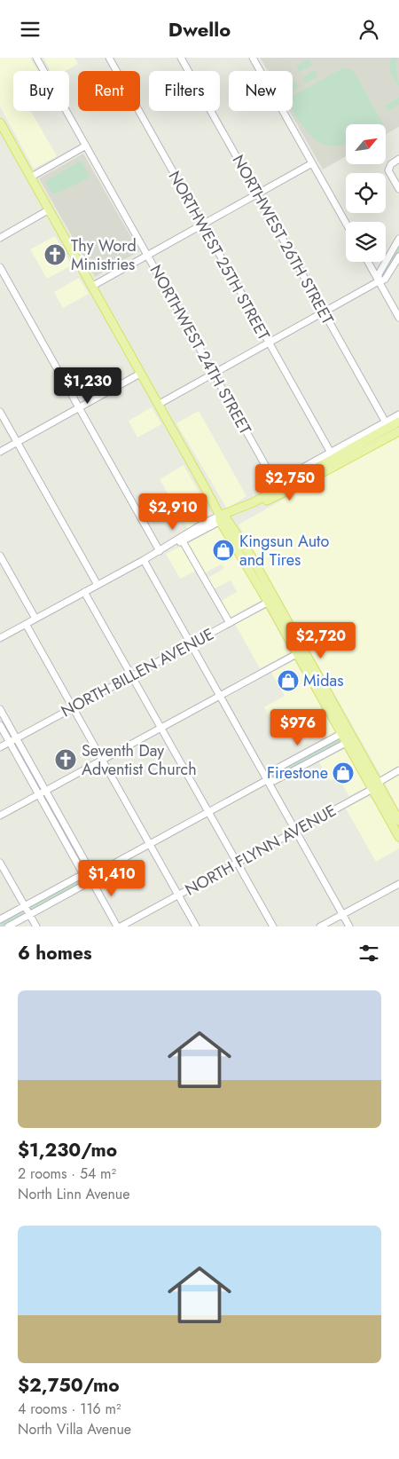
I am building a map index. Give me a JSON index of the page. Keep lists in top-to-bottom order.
{
  "streets": {
    "street": [
      "NORTHWEST 26TH STREET",
      "NORTHWEST 25TH STREET",
      "NORTHWEST 24TH STREET",
      "NORTH BILLEN AVENUE",
      "NORTH FLYNN AVENUE"
    ]
  },
  "crossings": [
    ["NORTHWEST 25TH STREET", "NORTHWEST 24TH STREET"]
  ],
  "places": {
    "church": ["Thy Word Ministries", "Seventh Day Adventist Church"],
    "shop": ["Kingsun Auto and Tires", "Midas", "Firestone"]
  },
  "north": "top right",
  "page": {
    "header": "Dwello",
    "chip": [
      "Buy",
      "Rent",
      "Filters",
      "New"
    ],
    "price": [
      "$1,230",
      "$2,750",
      "$2,910",
      "$2,720",
      "$976",
      "$1,410"
    ],
    "heading": "6 homes",
    "list": [
      {
        "name": "$1,230/mo",
        "note": "2 rooms · 54 m² · North Linn Avenue"
      },
      {
        "name": "$2,750/mo",
        "note": "4 rooms · 116 m² · North Villa Avenue"
      }
    ]
  }
}
